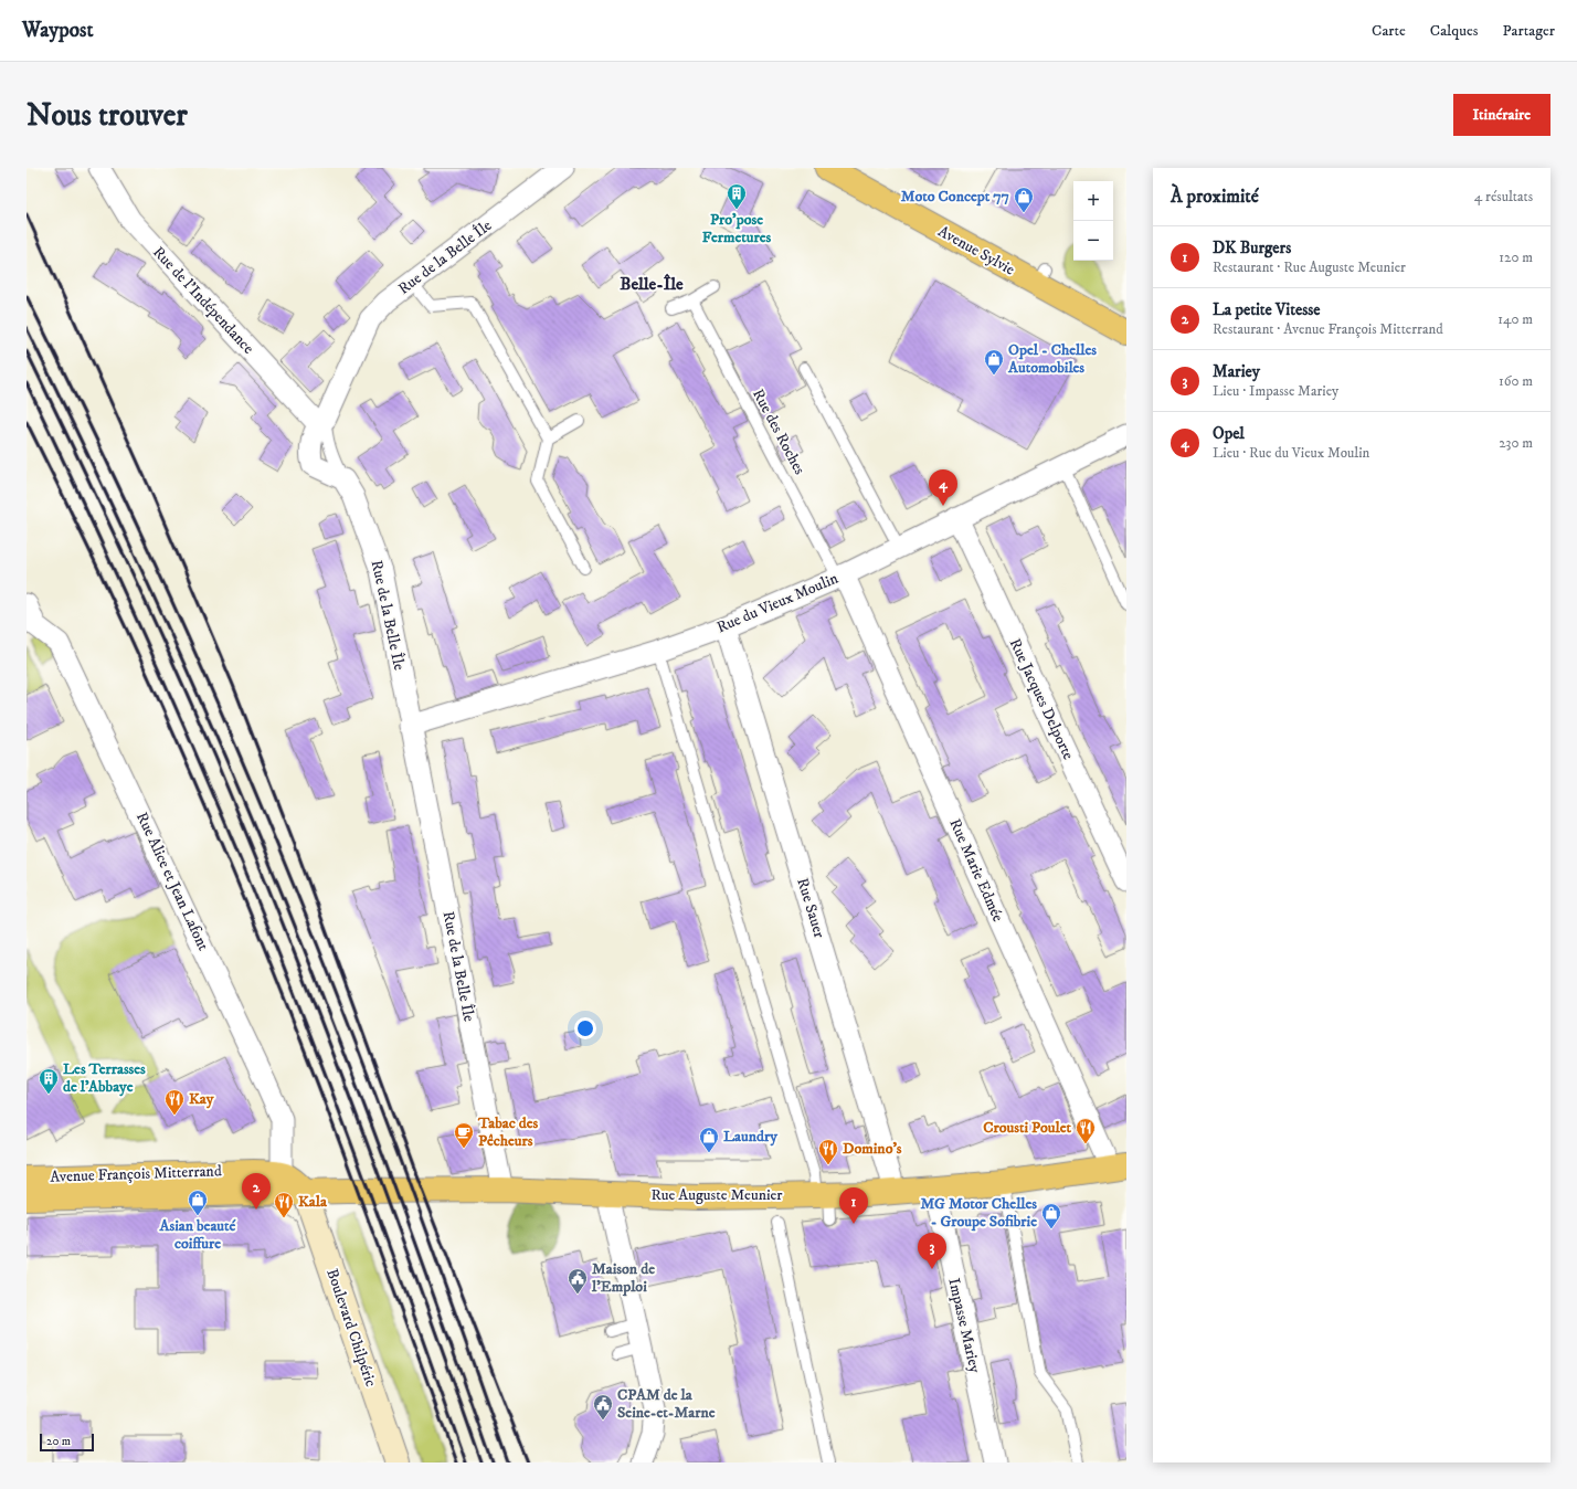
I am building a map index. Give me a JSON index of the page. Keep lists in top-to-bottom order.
{
  "streets": {
    "main road": ["Avenue Sylvie", "Avenue François Mitterrand", "Rue Auguste Meunier"],
    "street": [
      "Rue de la Belle Île",
      "Rue de l'Indépendance",
      "Rue du Vieux Moulin",
      "Rue Jacques Delporte",
      "Rue Marie Edmée",
      "Rue Alice et Jean Lafont",
      "Rue Sauer",
      "Impasse Mariey",
      "Boulevard Chilpéric"
    ],
    "lane": ["Rue des Roches"]
  },
  "crossings": [
    ["Rue de la Belle Île", "Rue de l'Indépendance"],
    ["Rue de la Belle Île", "Rue du Vieux Moulin"],
    ["Rue de la Belle Île", "Rue Auguste Meunier"],
    ["Rue des Roches", "Rue du Vieux Moulin"],
    ["Rue des Roches", "Rue Marie Edmée"],
    ["Rue du Vieux Moulin", "Rue Jacques Delporte"],
    ["Rue du Vieux Moulin", "Rue Marie Edmée"],
    ["Rue du Vieux Moulin", "Rue Sauer"],
    ["Rue Marie Edmée", "Rue Auguste Meunier"],
    ["Rue Alice et Jean Lafont", "Avenue François Mitterrand"],
    ["Rue Sauer", "Rue Auguste Meunier"],
    ["Avenue François Mitterrand", "Rue Auguste Meunier"],
    ["Avenue François Mitterrand", "Boulevard Chilpéric"],
    ["Rue Auguste Meunier", "Impasse Mariey"],
    ["Rue Auguste Meunier", "Boulevard Chilpéric"]
  ],
  "districts": ["Belle-Île"],
  "places": {
    "building": ["Pro'pose Fermetures", "Les Terrasses de l'Abbaye"],
    "shop": [
      "Moto Concept 77",
      "Opel - Chelles Automobiles",
      "Laundry",
      "Asian beauté coiffure",
      "MG Motor Chelles - Groupe Sofibrie"
    ],
    "restaurant": [
      "Kay",
      "Crousti Poulet",
      "Domino's",
      "Kala"
    ],
    "cafe": ["Tabac des Pêcheurs"],
    "public building": ["Maison de l'Emploi", "CPAM de la Seine-et-Marne"]
  },
  "scale_bar": "20 m",
  "page": {
    "header": "Waypost",
    "nav": ["Carte", "Calques", "Partager"],
    "buttons": "Itinéraire",
    "title": "Nous trouver",
    "heading": ["À proximité", "4 résultats"],
    "map_buttons": ["+", "−"],
    "list": [
      {
        "mark": "1",
        "name": "DK Burgers",
        "note": "Restaurant · Rue Auguste Meunier",
        "value": "120 m"
      },
      {
        "mark": "2",
        "name": "La petite Vitesse",
        "note": "Restaurant · Avenue François Mitterrand",
        "value": "140 m"
      },
      {
        "mark": "3",
        "name": "Mariey",
        "note": "Lieu · Impasse Mariey",
        "value": "160 m"
      },
      {
        "mark": "4",
        "name": "Opel",
        "note": "Lieu · Rue du Vieux Moulin",
        "value": "230 m"
      }
    ],
    "pins": [
      "4",
      "2",
      "1",
      "3"
    ],
    "scale": "20 m"
  }
}
